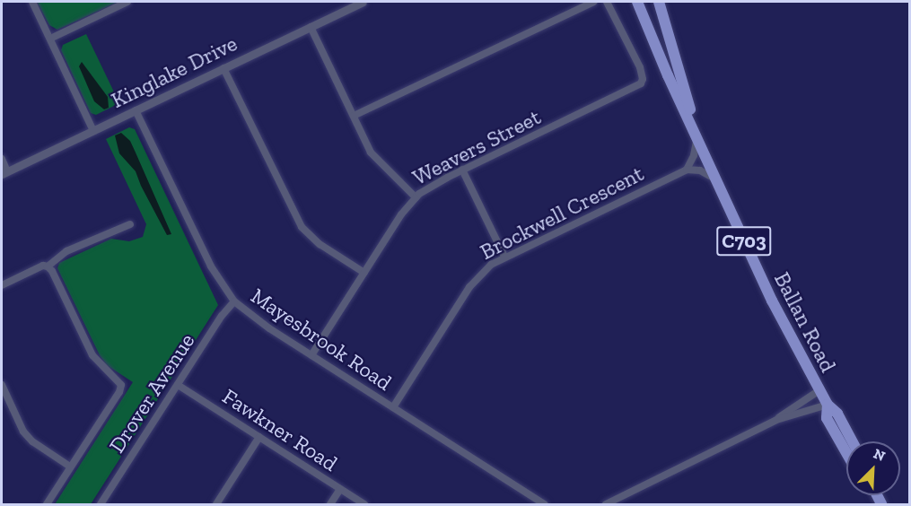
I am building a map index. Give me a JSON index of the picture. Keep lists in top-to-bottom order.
{
  "streets": {
    "main road": ["C703", "Ballan Road"],
    "street": [
      "Kinglake Drive",
      "Weavers Street",
      "Brockwell Crescent",
      "Mayesbrook Road",
      "Drover Avenue",
      "Fawkner Road"
    ]
  },
  "crossings": [
    ["Kinglake Drive", "Mayesbrook Road"],
    ["Weavers Street", "Mayesbrook Road"],
    ["Brockwell Crescent", "Mayesbrook Road"],
    ["Mayesbrook Road", "Drover Avenue"],
    ["Drover Avenue", "Fawkner Road"]
  ],
  "north": "top right"
}
